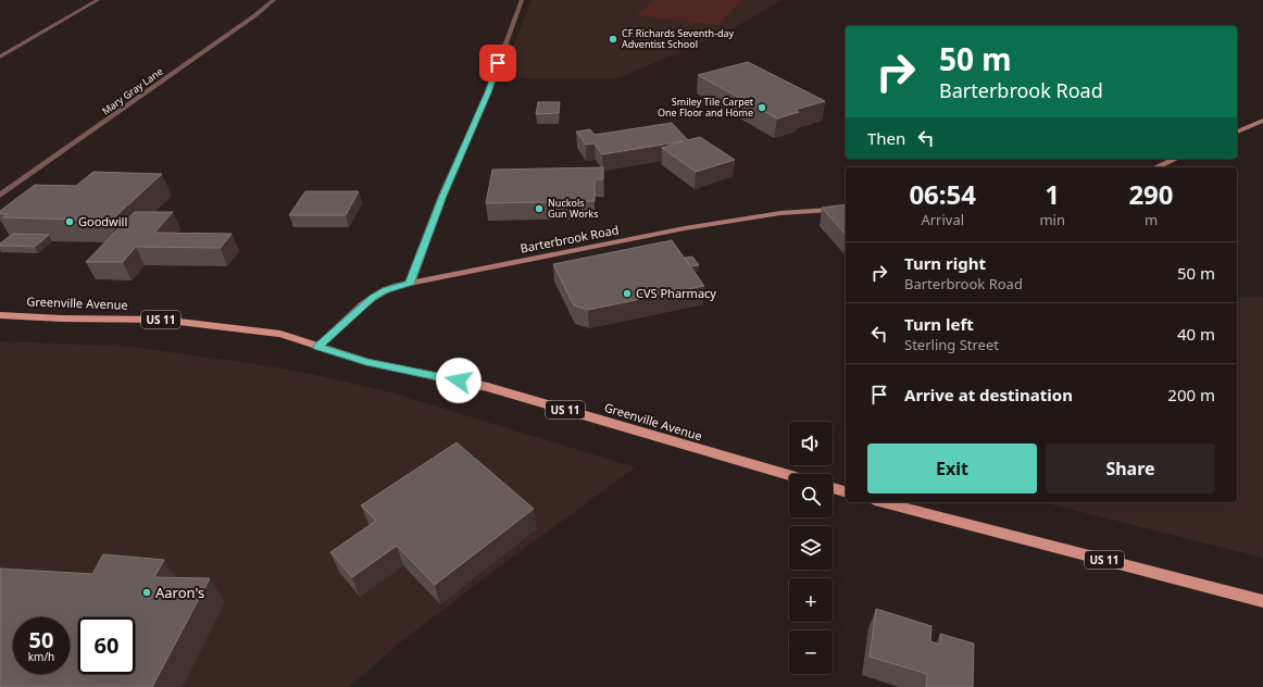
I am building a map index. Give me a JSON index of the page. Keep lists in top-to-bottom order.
{
  "streets": {
    "main road": ["Greenville Avenue", "US 11"],
    "street": ["Mary Gray Lane", "Barterbrook Road"]
  },
  "crossings": [
    ["Barterbrook Road", "Greenville Avenue"]
  ],
  "places": [
    "CF Richards Seventh-day Adventist School",
    "Smiley Tile Carpet One Floor and Home",
    "Nuckols Gun Works",
    "Goodwill",
    "CVS Pharmacy",
    "Aaron's"
  ],
  "page": {
    "turn": ["50 m", "Barterbrook Road"],
    "then": "Then",
    "eta": [
      "06:54",
      "Arrival",
      "1",
      "min",
      "290",
      "m"
    ],
    "list": [
      {
        "name": "Turn right",
        "note": "Barterbrook Road",
        "value": "50 m"
      },
      {
        "name": "Turn left",
        "note": "Sterling Street",
        "value": "40 m"
      },
      {
        "name": "Arrive at destination",
        "value": "200 m"
      }
    ],
    "map_buttons": ["+", "−"],
    "buttons": ["Exit", "Share"],
    "speed": "50 km/h",
    "limit": "60"
  }
}
